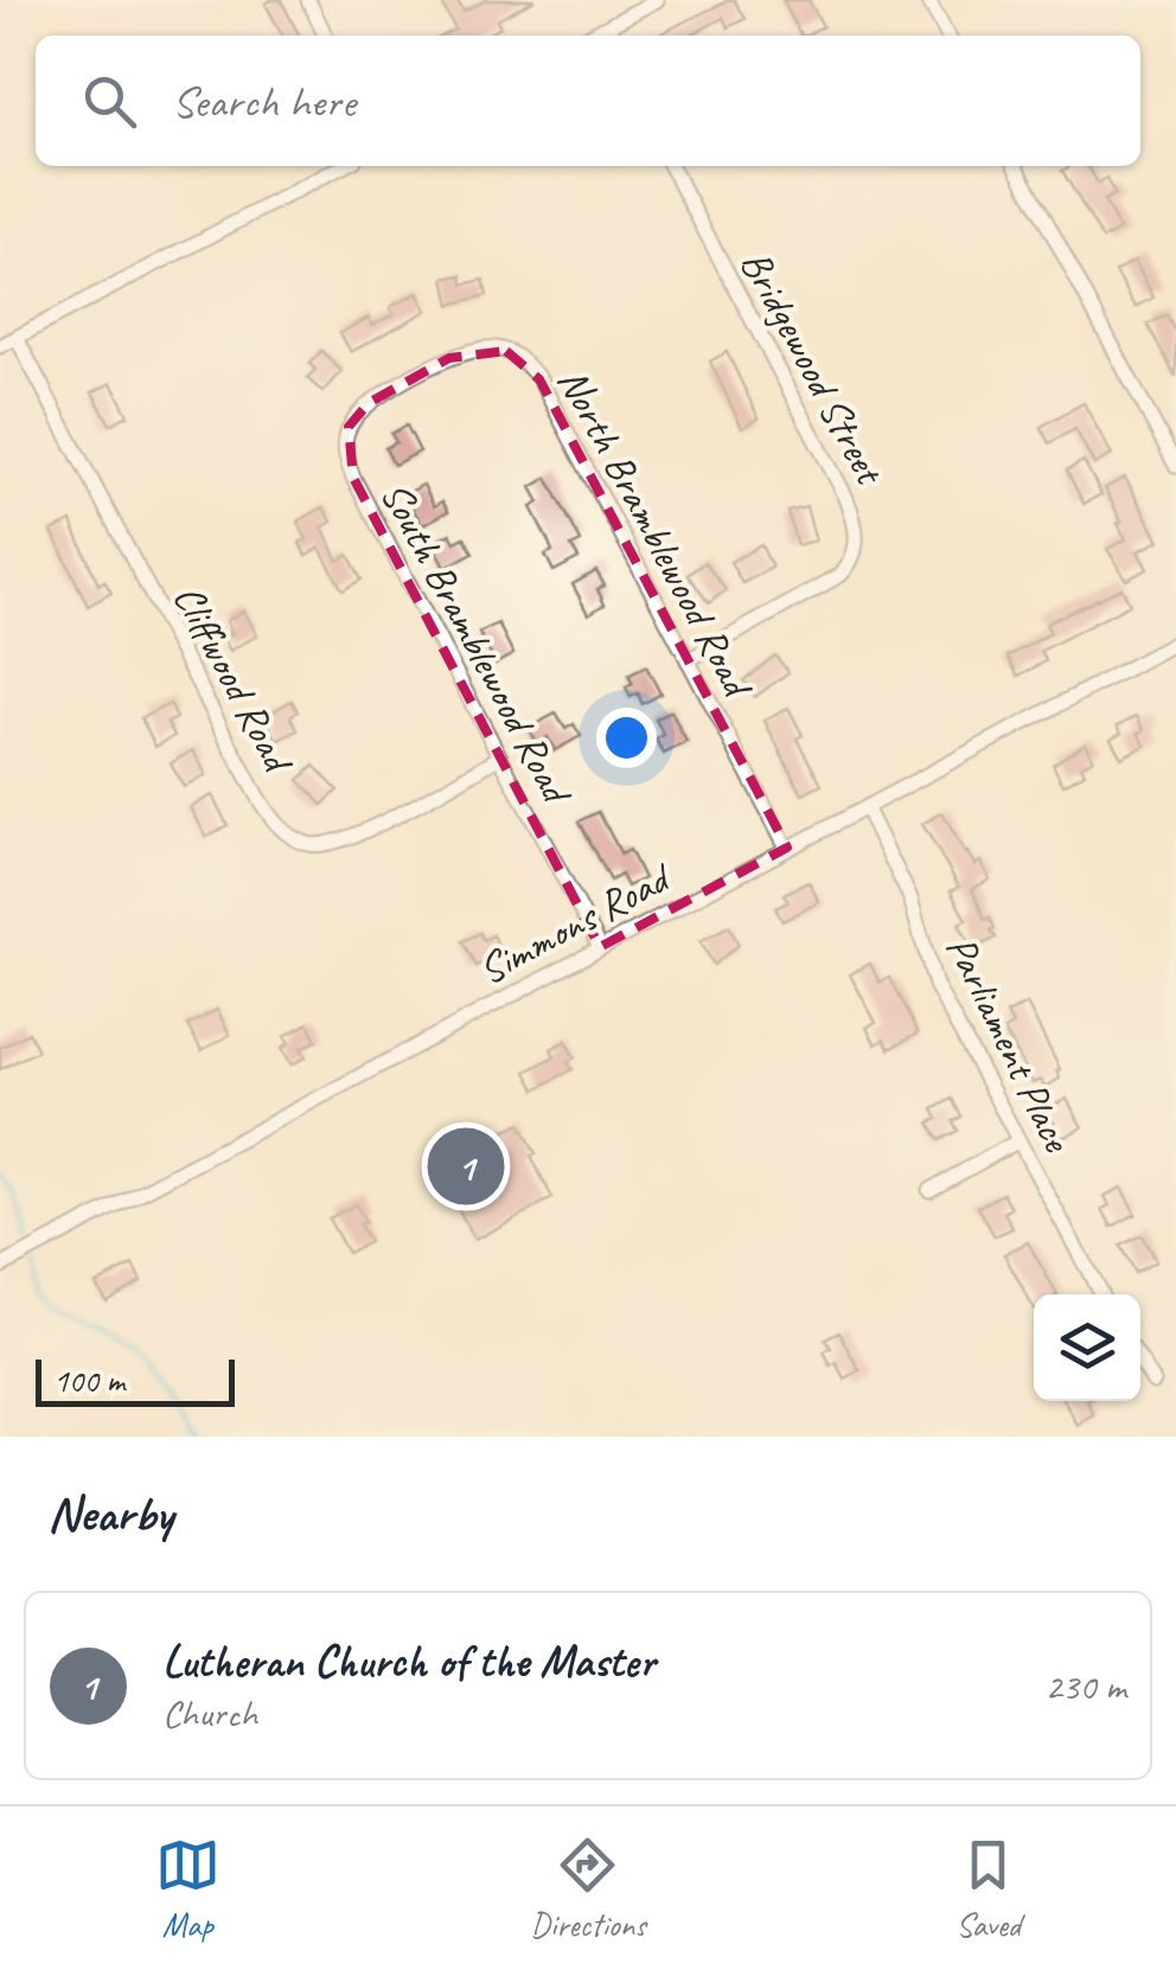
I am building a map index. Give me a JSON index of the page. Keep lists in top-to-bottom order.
{
  "streets": {
    "street": [
      "Bridgewood Street",
      "North Bramblewood Road",
      "South Bramblewood Road",
      "Cliffwood Road",
      "Simmons Road",
      "Parliament Place"
    ]
  },
  "crossings": [
    ["Bridgewood Street", "North Bramblewood Road"],
    ["North Bramblewood Road", "South Bramblewood Road"],
    ["North Bramblewood Road", "Simmons Road"],
    ["South Bramblewood Road", "Cliffwood Road"],
    ["South Bramblewood Road", "Simmons Road"],
    ["Simmons Road", "Parliament Place"]
  ],
  "scale_bar": "100 m",
  "page": {
    "search": "Search here",
    "pins": "1",
    "scale": "100 m",
    "heading": "Nearby",
    "list": [
      {
        "mark": "1",
        "name": "Lutheran Church of the Master",
        "note": "Church",
        "value": "230 m"
      }
    ],
    "nav": ["Map", "Directions", "Saved"]
  }
}
